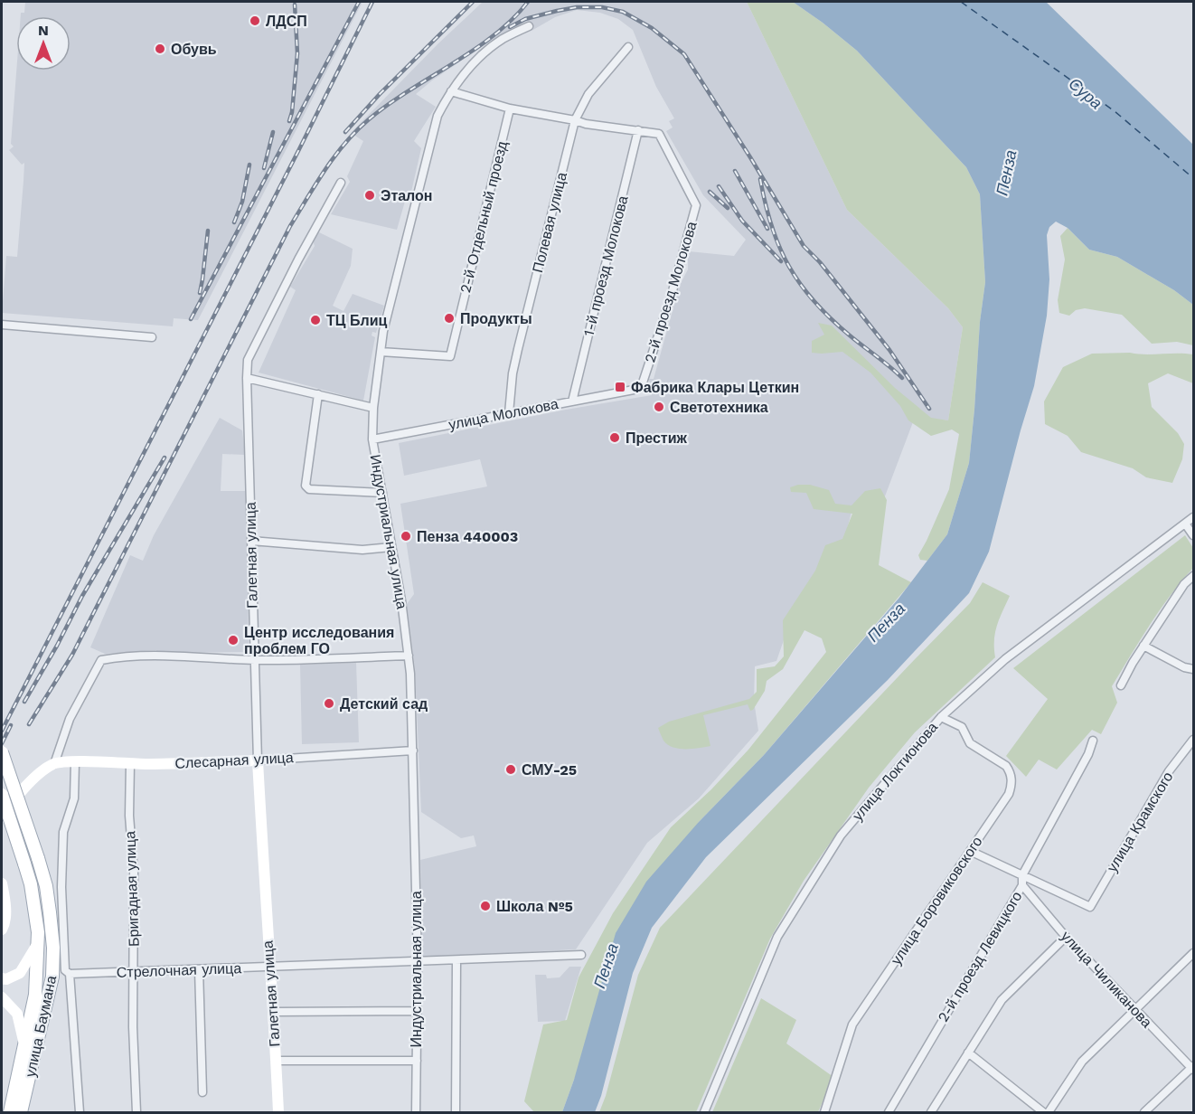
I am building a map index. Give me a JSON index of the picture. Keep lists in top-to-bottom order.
{
  "streets": {
    "main road": ["улица Баумана"],
    "street": [
      "2-й Отдельный проезд",
      "Полевая улица",
      "1-й проезд Молокова",
      "2-й проезд Молокова",
      "улица Молокова",
      "Индустриальная улица",
      "Галетная улица",
      "Слесарная улица",
      "улица Локтионова",
      "улица Крамского",
      "Бригадная улица",
      "улица Боровиковского",
      "2-й проезд Левицкого",
      "Стрелочная улица",
      "улица Чиликанова"
    ]
  },
  "crossings": [
    ["2-й Отдельный проезд", "Индустриальная улица"],
    ["Полевая улица", "улица Молокова"],
    ["1-й проезд Молокова", "2-й проезд Молокова"],
    ["1-й проезд Молокова", "улица Молокова"],
    ["2-й проезд Молокова", "улица Молокова"],
    ["улица Молокова", "Индустриальная улица"],
    ["Индустриальная улица", "Слесарная улица"],
    ["Индустриальная улица", "Стрелочная улица"],
    ["Галетная улица", "Слесарная улица"],
    ["Галетная улица", "Стрелочная улица"],
    ["Слесарная улица", "Бригадная улица"],
    ["улица Локтионова", "улица Боровиковского"],
    ["улица Крамского", "2-й проезд Левицкого"],
    ["Бригадная улица", "Стрелочная улица"],
    ["2-й проезд Левицкого", "улица Чиликанова"]
  ],
  "water": ["Сура", "Пенза"],
  "places": {
    "other": [
      "ЛДСП",
      "Обувь",
      "Эталон",
      "Продукты",
      "ТЦ Блиц",
      "Светотехника",
      "Престиж",
      "Пенза 440003",
      "Центр исследования проблем ГО",
      "Детский сад",
      "СМУ-25",
      "Школа №5"
    ],
    "transit": ["Фабрика Клары Цеткин"]
  },
  "north": "top"
}
